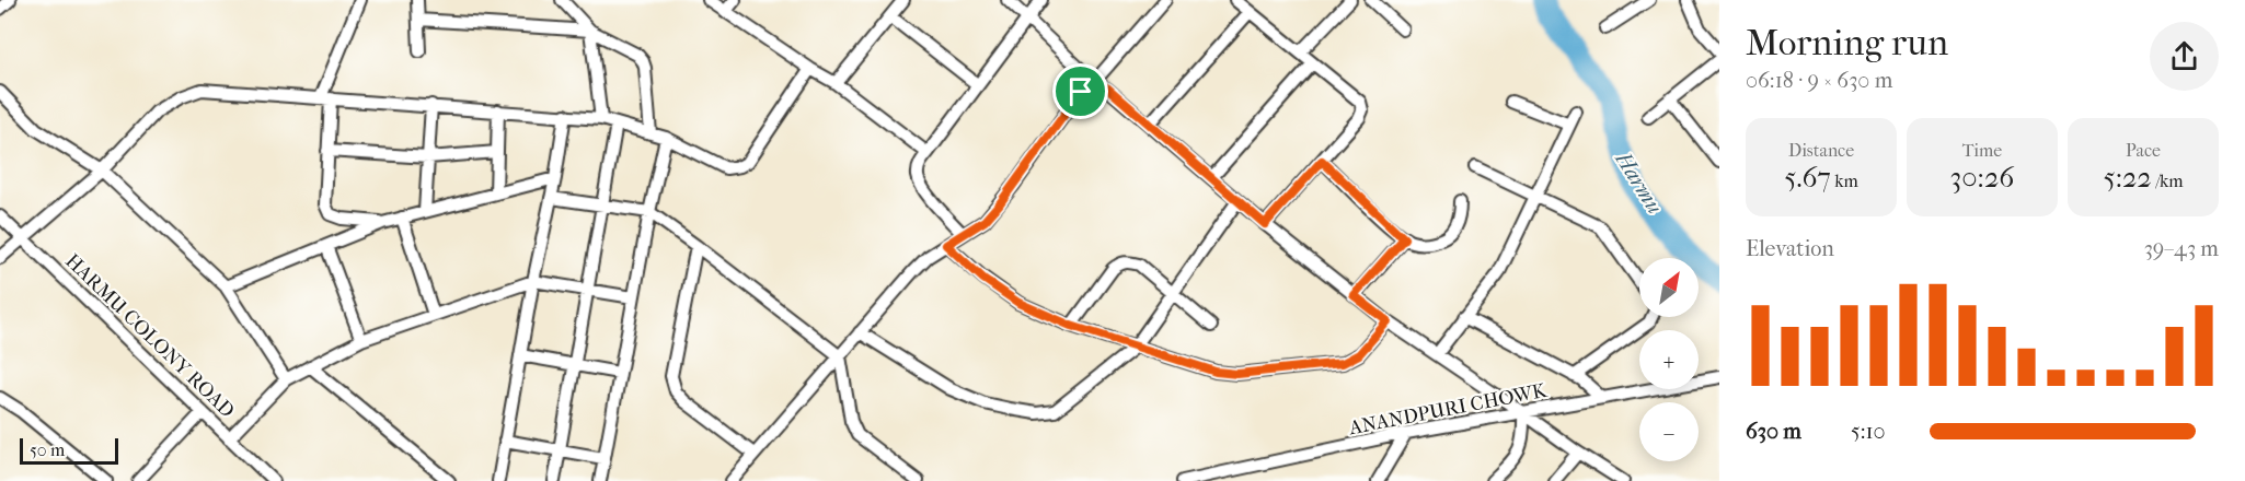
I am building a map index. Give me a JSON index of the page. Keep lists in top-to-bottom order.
{
  "streets": {
    "street": ["HARMU COLONY ROAD", "ANANDPURI CHOWK"]
  },
  "water": ["Harmu"],
  "scale_bar": "50 m",
  "north": "top right",
  "page": {
    "heading": ["Morning run", "06:18 · 9 × 630 m"],
    "stats": [
      ["Distance", "5.67 km"],
      ["Time", "30:26"],
      ["Pace", "5:22 /km"]
    ],
    "chart": ["Elevation", "39–43 m"],
    "map_buttons": ["+", "−"],
    "list": [
      {
        "name": "630 m",
        "note": "5:10"
      }
    ],
    "scale": "50 m"
  }
}
